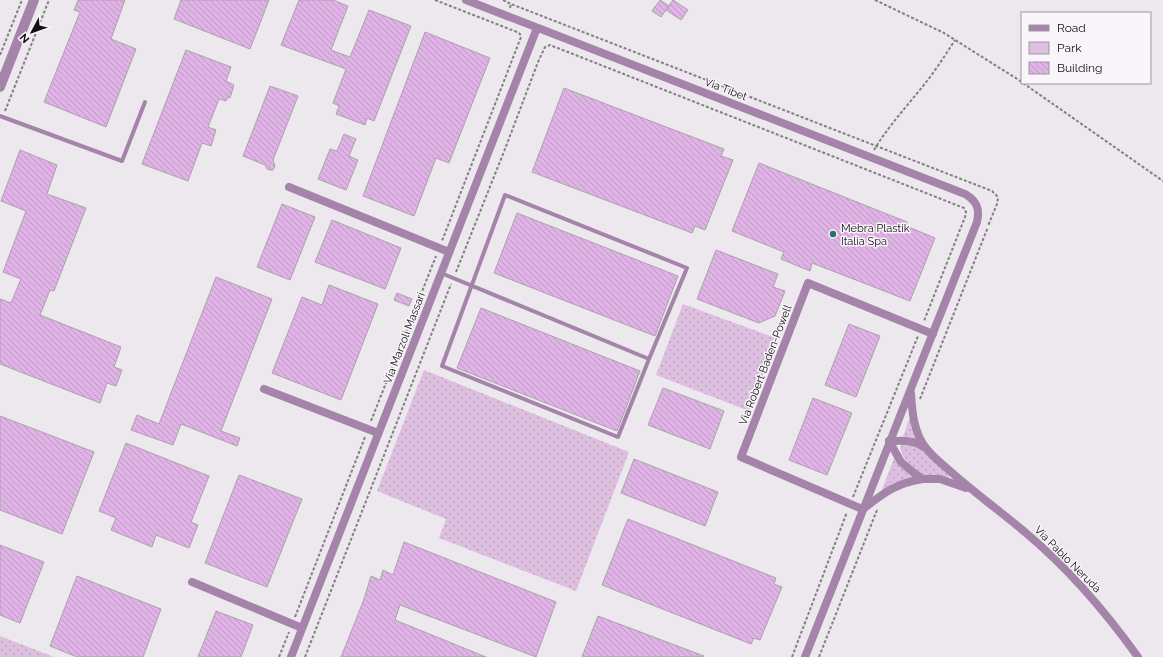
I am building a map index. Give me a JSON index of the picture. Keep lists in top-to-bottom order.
{
  "streets": {
    "street": [
      "Via Tibet",
      "Via Marzoli Massari",
      "Via Robert Baden-Powell",
      "Via Pablo Neruda"
    ]
  },
  "crossings": [
    ["Via Tibet", "Via Marzoli Massari"],
    ["Via Tibet", "Via Robert Baden-Powell"]
  ],
  "places": ["Mebra Plastik Italia Spa"],
  "legend": ["Road", "Park", "Building"],
  "north": "bottom left"
}
